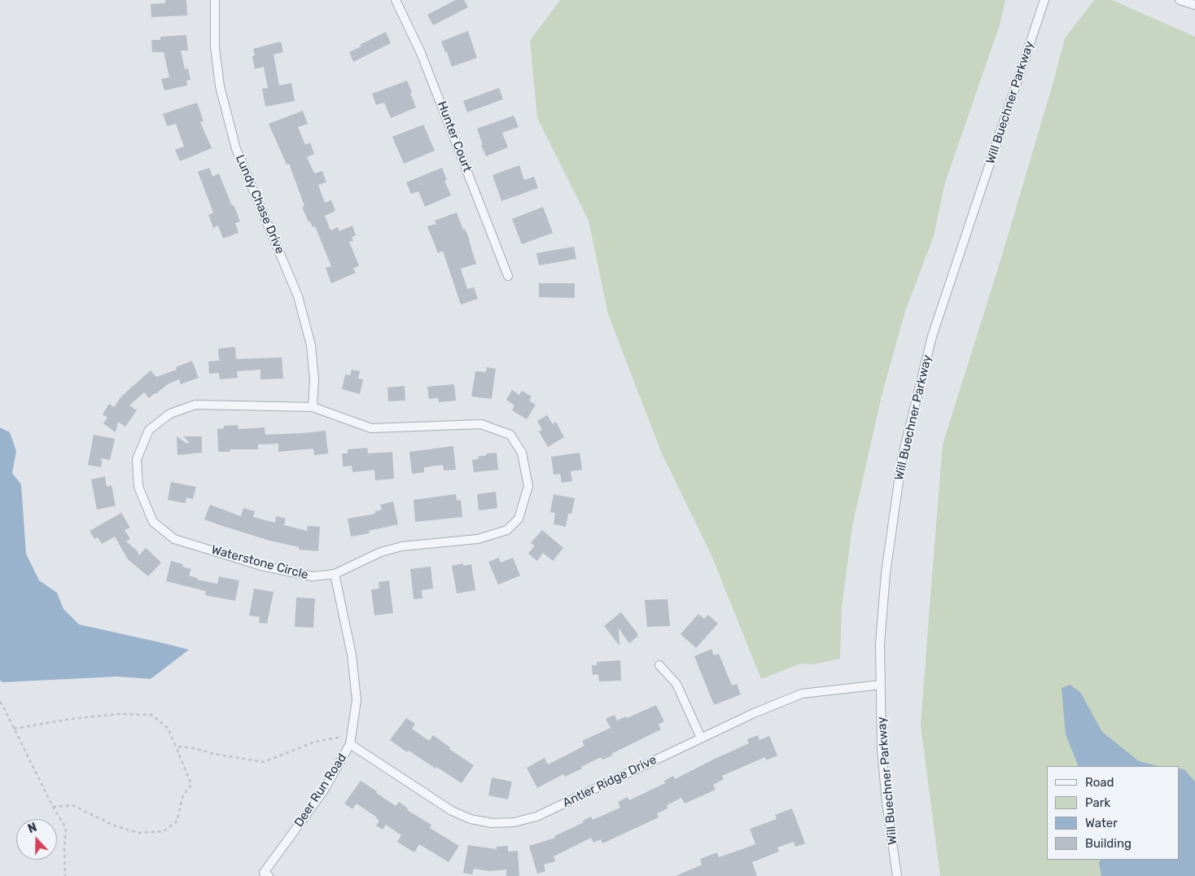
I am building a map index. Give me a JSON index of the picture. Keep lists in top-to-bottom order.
{
  "streets": {
    "street": [
      "Will Buechner Parkway",
      "Hunter Court",
      "Lundy Chase Drive",
      "Waterstone Circle",
      "Antler Ridge Drive",
      "Deer Run Road"
    ]
  },
  "crossings": [
    ["Will Buechner Parkway", "Antler Ridge Drive"],
    ["Lundy Chase Drive", "Waterstone Circle"],
    ["Waterstone Circle", "Deer Run Road"],
    ["Antler Ridge Drive", "Deer Run Road"]
  ],
  "legend": [
    "Road",
    "Park",
    "Water",
    "Building"
  ],
  "north": "top"
}
